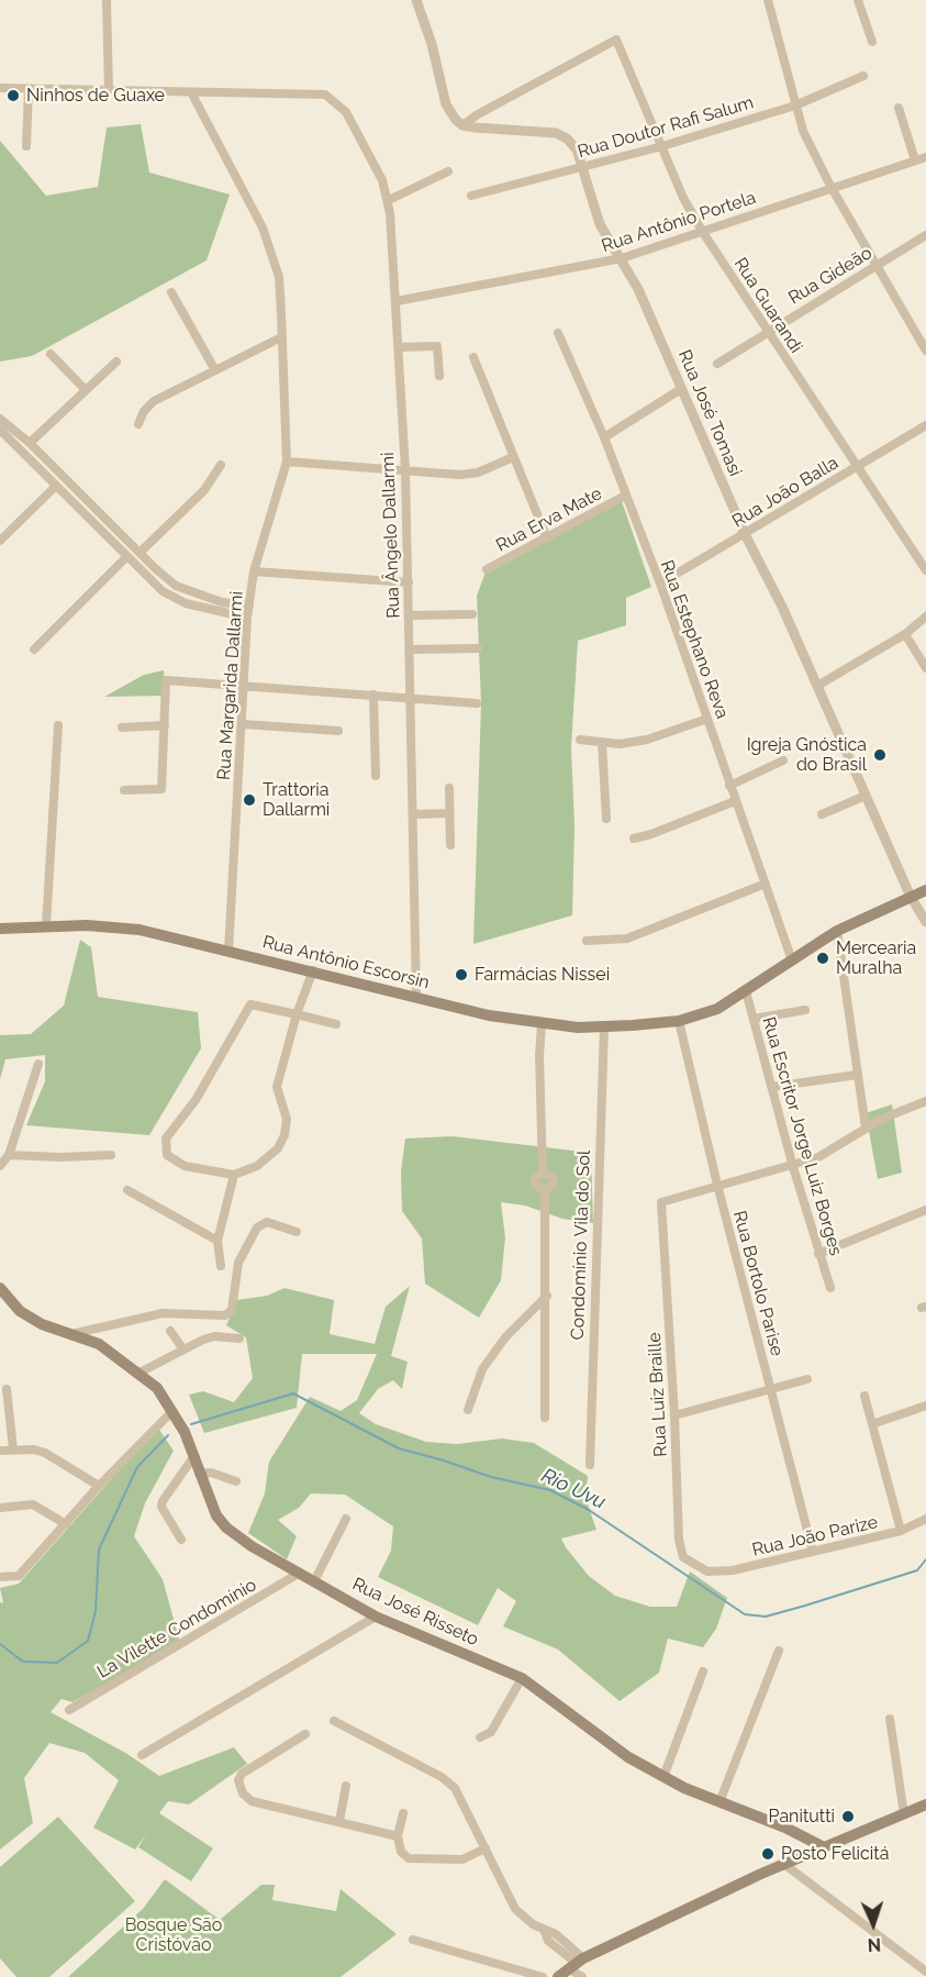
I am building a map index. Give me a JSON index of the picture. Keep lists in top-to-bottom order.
{
  "streets": {
    "main road": ["Rua Antônio Escorsin", "Rua José Risseto"],
    "street": [
      "Rua Doutor Rafi Salum",
      "Rua Antônio Portela",
      "Rua Gideão",
      "Rua Guarandi",
      "Rua José Tomasi",
      "Rua João Balla",
      "Rua Erva Mate",
      "Rua Ângelo Dallarmi",
      "Rua Estephano Reva",
      "Rua Margarida Dallarmi",
      "Rua Escritor Jorge Luiz Borges",
      "Condomínio Vila do Sol",
      "Rua Bortolo Parise",
      "Rua Luiz Braille",
      "Rua João Parize",
      "La Vilette Condomínio"
    ]
  },
  "crossings": [
    ["Rua Doutor Rafi Salum", "Rua Guarandi"],
    ["Rua Doutor Rafi Salum", "Rua José Tomasi"],
    ["Rua Antônio Portela", "Rua Guarandi"],
    ["Rua Antônio Portela", "Rua José Tomasi"],
    ["Rua Antônio Portela", "Rua Ângelo Dallarmi"],
    ["Rua Gideão", "Rua Guarandi"],
    ["Rua Guarandi", "Rua José Tomasi"],
    ["Rua Guarandi", "Rua João Balla"],
    ["Rua José Tomasi", "Rua João Balla"],
    ["Rua José Tomasi", "Rua Antônio Escorsin"],
    ["Rua João Balla", "Rua Estephano Reva"],
    ["Rua Erva Mate", "Rua Estephano Reva"],
    ["Rua Ângelo Dallarmi", "Rua Margarida Dallarmi"],
    ["Rua Ângelo Dallarmi", "Rua Antônio Escorsin"],
    ["Rua Estephano Reva", "Rua Antônio Escorsin"],
    ["Rua Margarida Dallarmi", "Rua Antônio Escorsin"],
    ["Rua Antônio Escorsin", "Rua Escritor Jorge Luiz Borges"],
    ["Rua Antônio Escorsin", "Condomínio Vila do Sol"],
    ["Rua Antônio Escorsin", "Rua Bortolo Parise"],
    ["Rua Bortolo Parise", "Rua Luiz Braille"],
    ["Rua Bortolo Parise", "Rua João Parize"],
    ["Rua Luiz Braille", "Rua João Parize"],
    ["Rua José Risseto", "La Vilette Condomínio"]
  ],
  "water": ["Rio Uvu"],
  "parks": ["Bosque São Cristóvão"],
  "places": [
    "Ninhos de Guaxe",
    "Igreja Gnóstica do Brasil",
    "Trattoria Dallarmi",
    "Mercearia Muralha",
    "Farmácias Nissei",
    "Panitutti",
    "Posto Felicitá"
  ],
  "north": "bottom"
}
